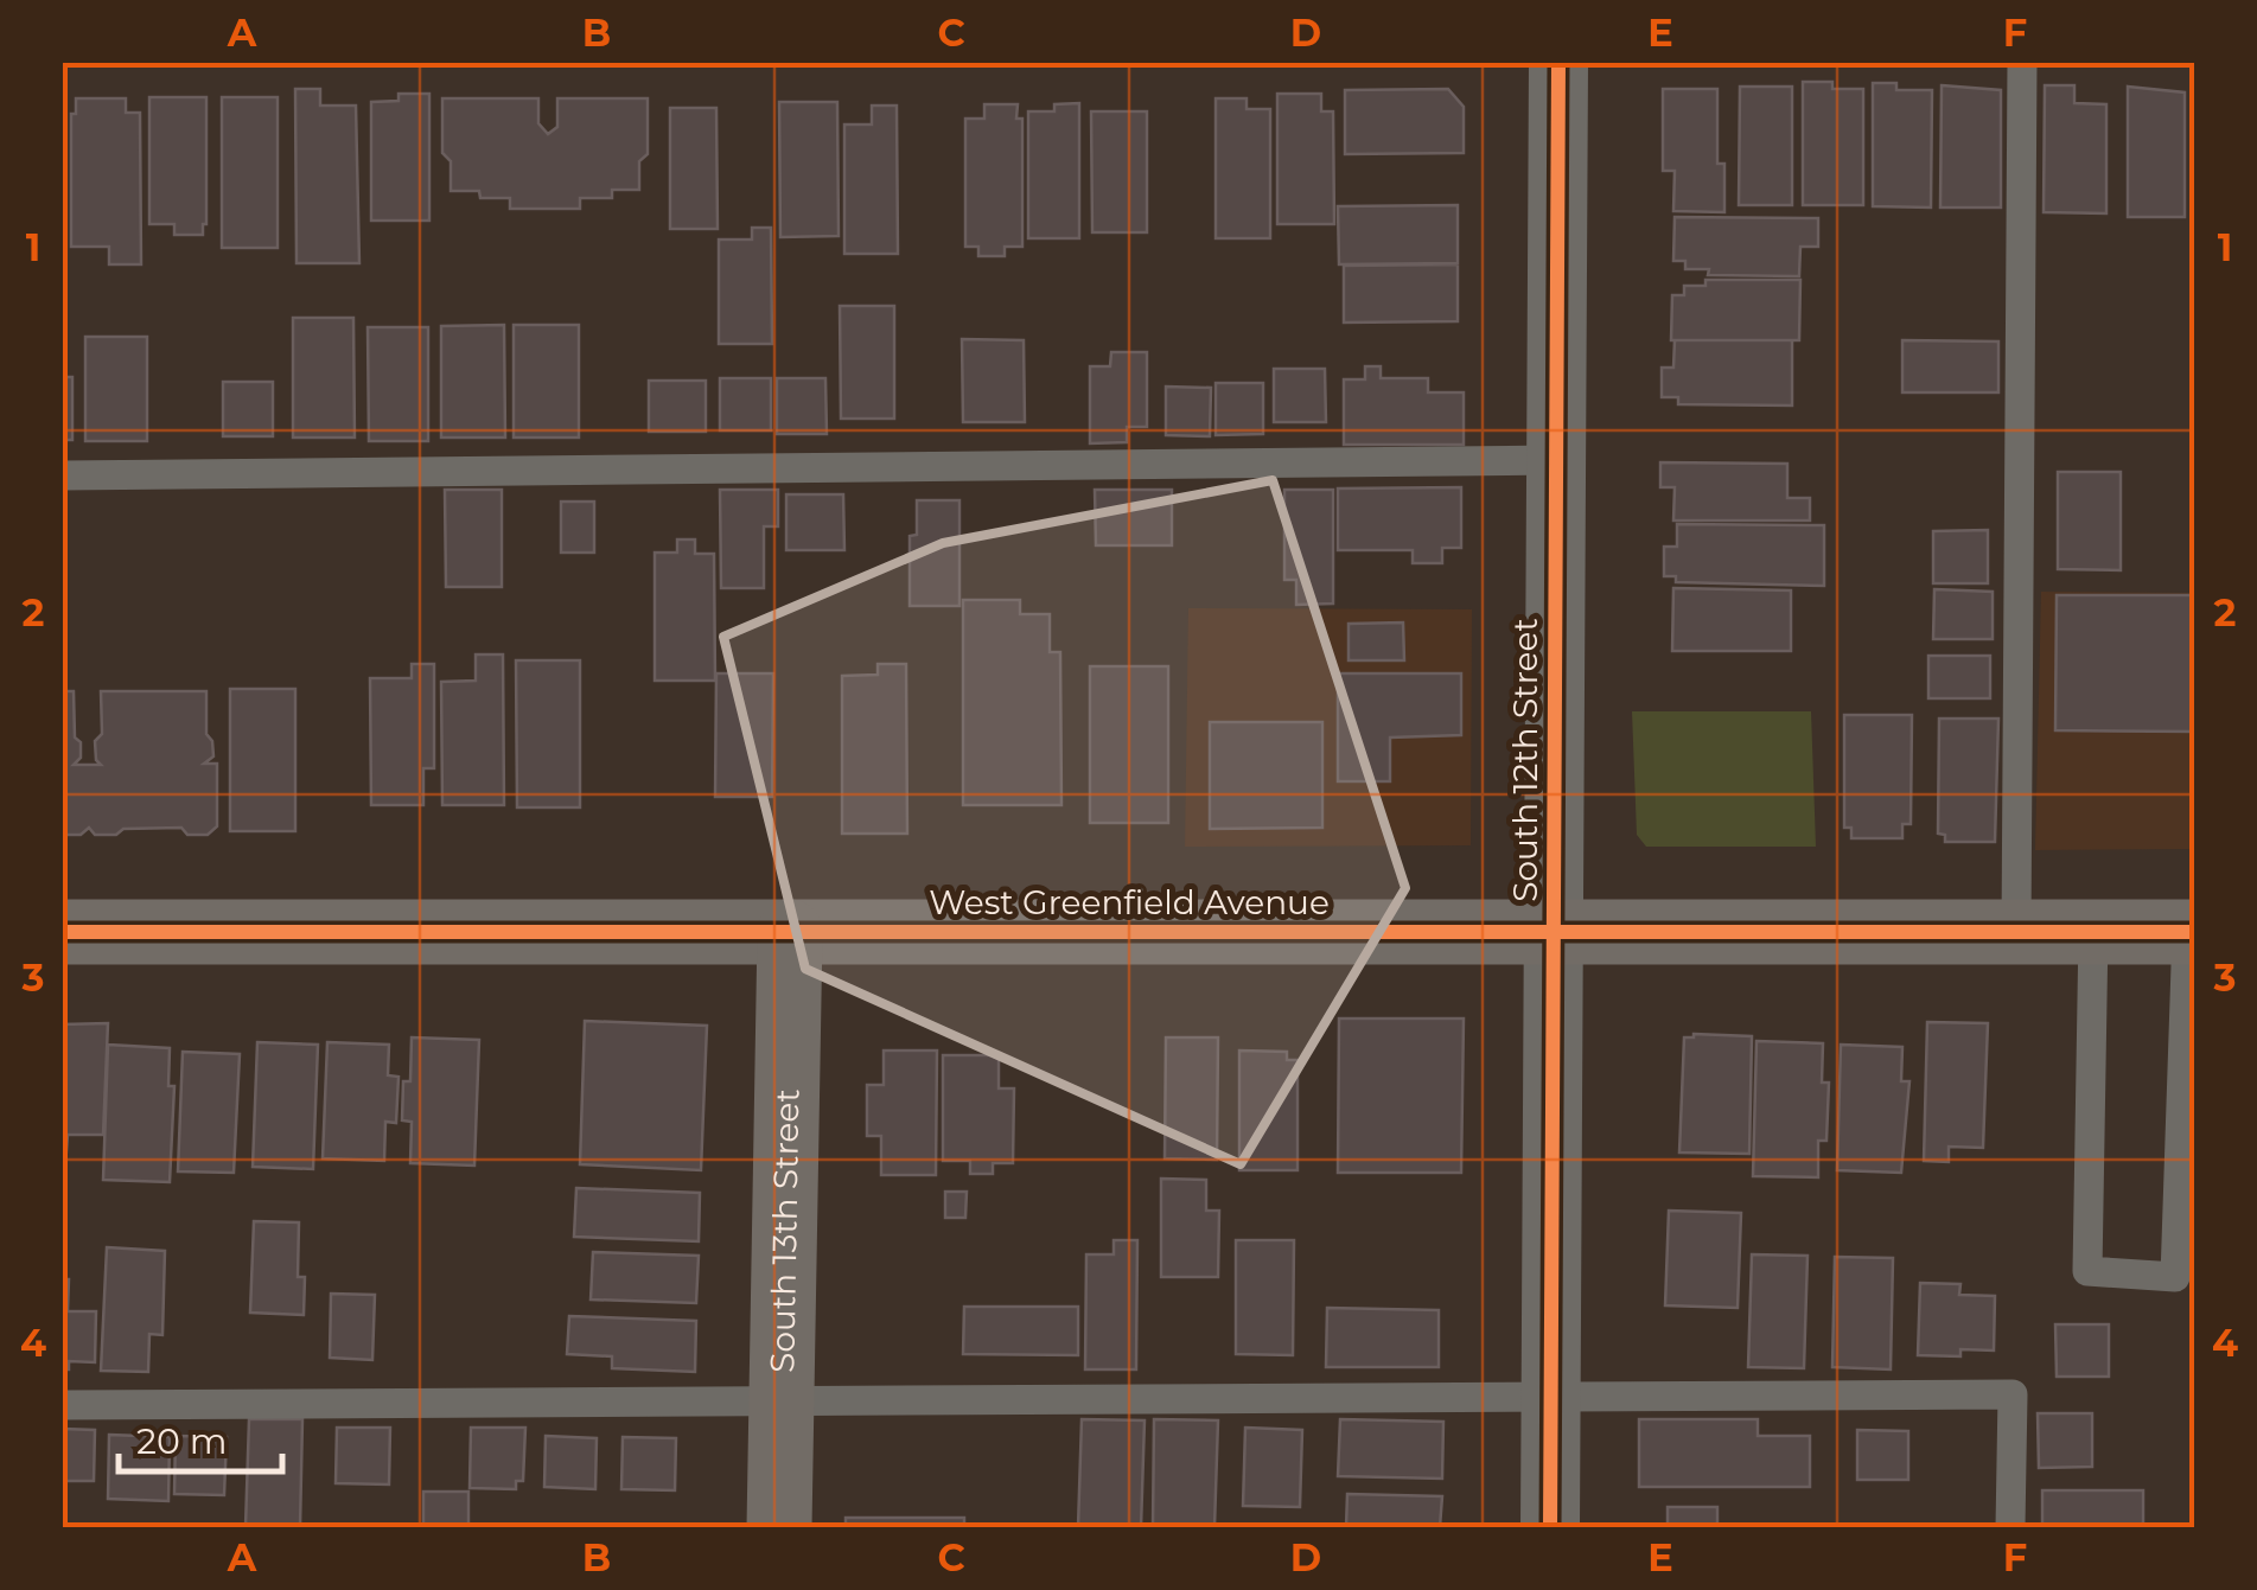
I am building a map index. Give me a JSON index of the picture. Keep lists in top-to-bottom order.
{
  "streets": {
    "main road": ["West Greenfield Avenue", "South 13th Street"],
    "street": ["South 12th Street"]
  },
  "crossings": [
    ["South 12th Street", "West Greenfield Avenue"],
    ["West Greenfield Avenue", "South 13th Street"]
  ],
  "scale_bar": "20 m",
  "grid": {
    "columns": [
      "A",
      "B",
      "C",
      "D",
      "E",
      "F"
    ],
    "rows": [
      "1",
      "2",
      "3",
      "4"
    ]
  }
}
